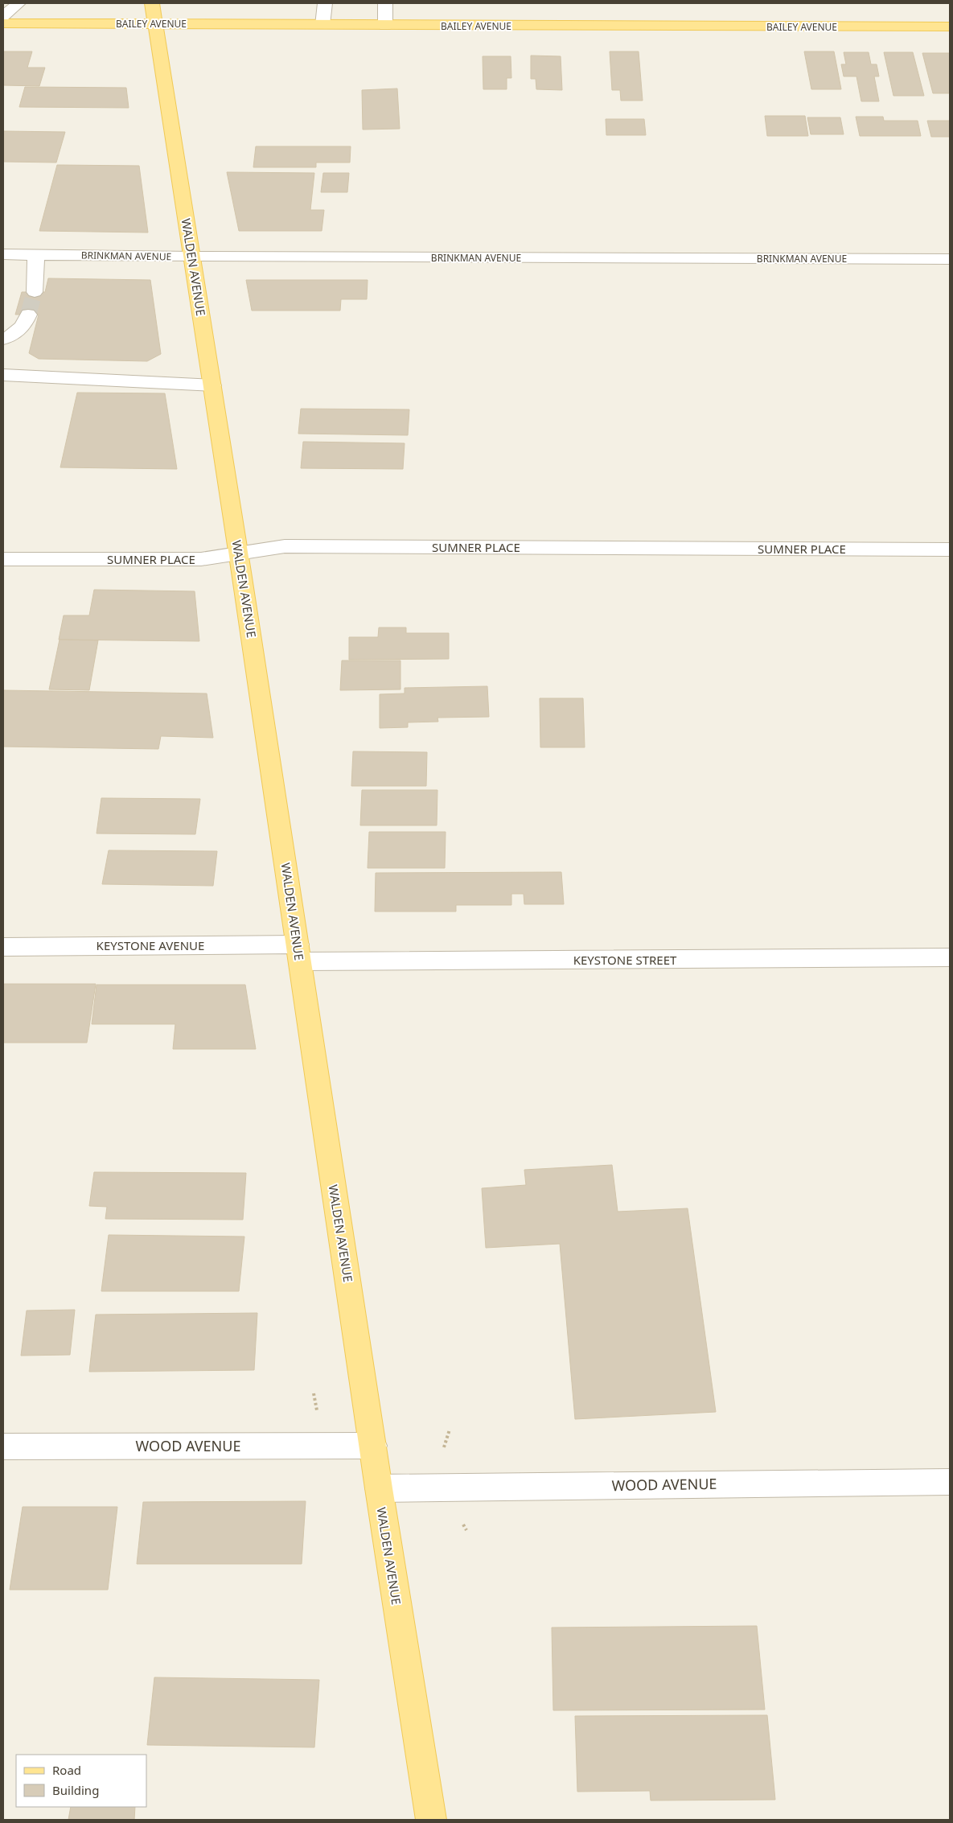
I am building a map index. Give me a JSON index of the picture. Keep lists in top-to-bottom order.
{
  "streets": {
    "main road": ["BAILEY AVENUE", "WALDEN AVENUE"],
    "street": [
      "BRINKMAN AVENUE",
      "SUMNER PLACE",
      "KEYSTONE AVENUE",
      "KEYSTONE STREET",
      "WOOD AVENUE"
    ]
  },
  "crossings": [
    ["BAILEY AVENUE", "WALDEN AVENUE"],
    ["BRINKMAN AVENUE", "WALDEN AVENUE"],
    ["WALDEN AVENUE", "SUMNER PLACE"],
    ["WALDEN AVENUE", "KEYSTONE AVENUE"],
    ["WALDEN AVENUE", "KEYSTONE STREET"],
    ["WALDEN AVENUE", "WOOD AVENUE"],
    ["KEYSTONE AVENUE", "KEYSTONE STREET"]
  ],
  "legend": ["Road", "Building"]
}
